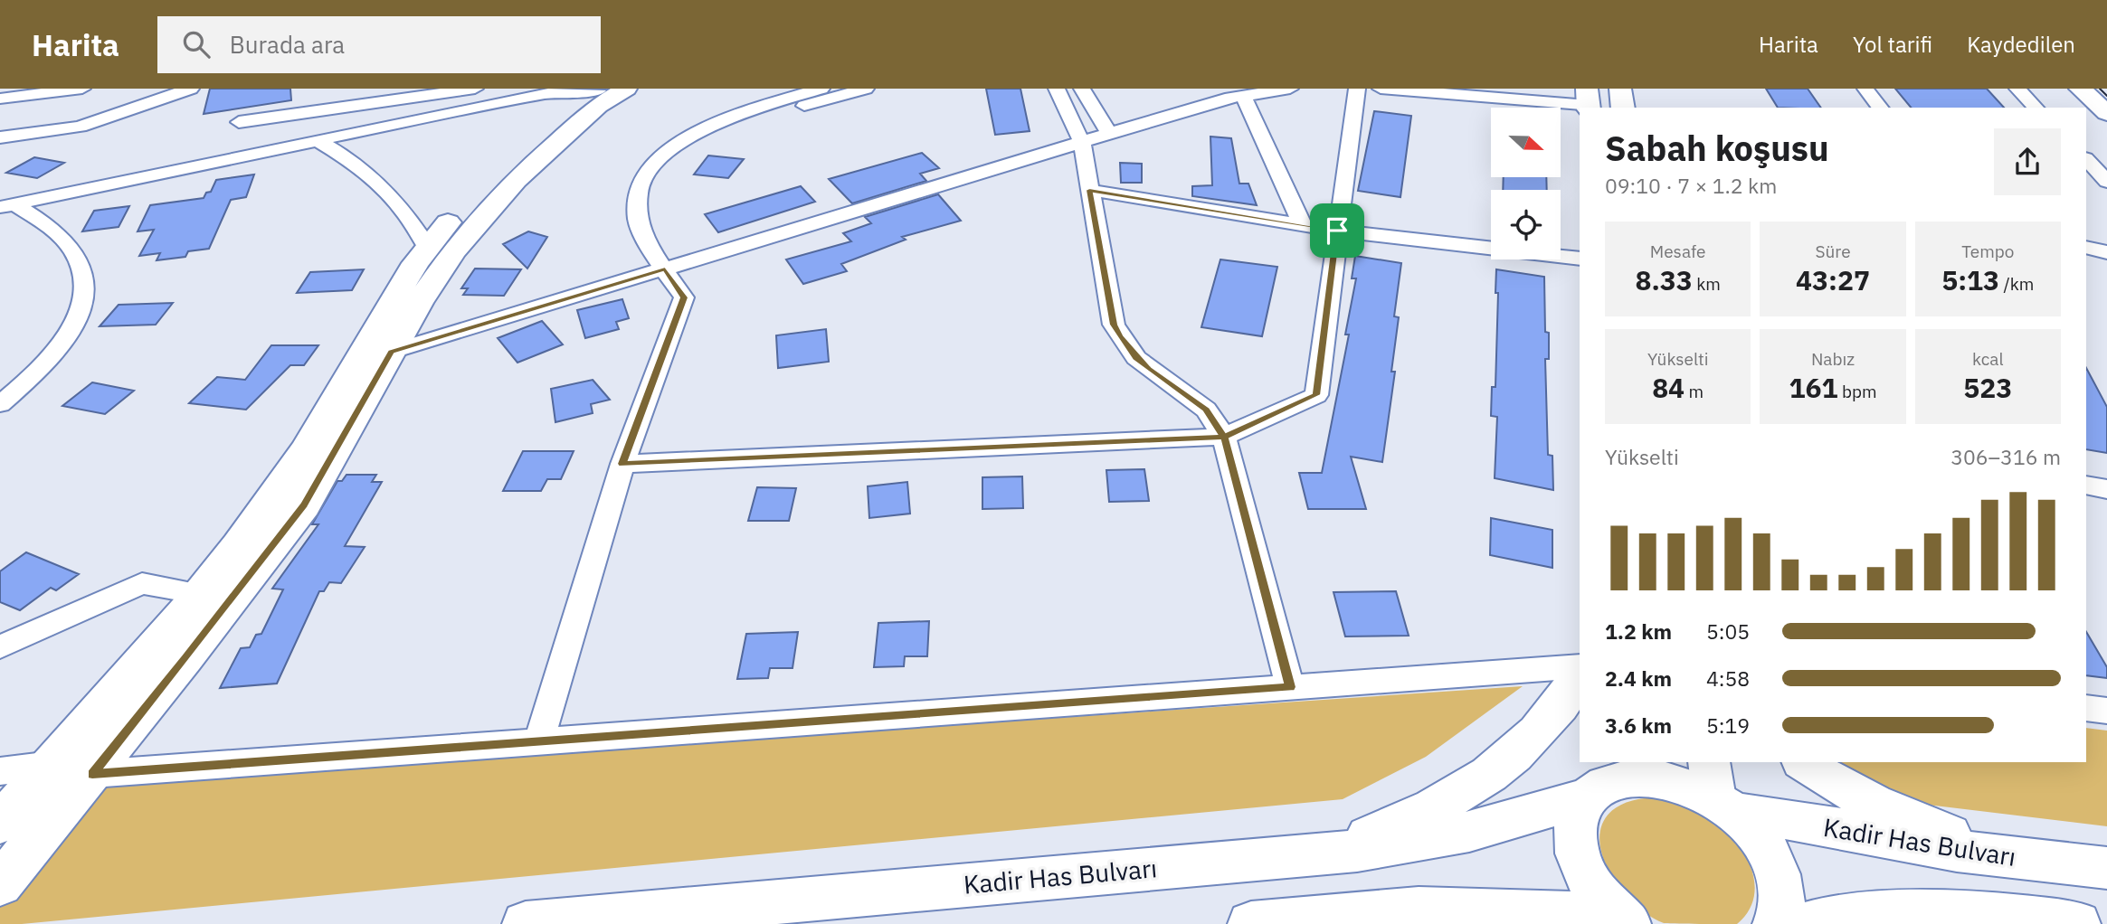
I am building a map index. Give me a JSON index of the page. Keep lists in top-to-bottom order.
{
  "streets": {
    "main road": ["Kadir Has Bulvarı"]
  },
  "north": "right",
  "page": {
    "header": "Harita",
    "search": "Burada ara",
    "nav": ["Harita", "Yol tarifi", "Kaydedilen"],
    "heading": ["Sabah koşusu", "09:10 · 7 × 1.2 km"],
    "stats": [
      ["Mesafe", "8.33 km"],
      ["Süre", "43:27"],
      ["Tempo", "5:13 /km"],
      ["Yükselti", "84 m"],
      ["Nabız", "161 bpm"],
      ["kcal", "523"]
    ],
    "chart": ["Yükselti", "306–316 m"],
    "list": [
      {
        "name": "1.2 km",
        "note": "5:05"
      },
      {
        "name": "2.4 km",
        "note": "4:58"
      },
      {
        "name": "3.6 km",
        "note": "5:19"
      }
    ]
  }
}
